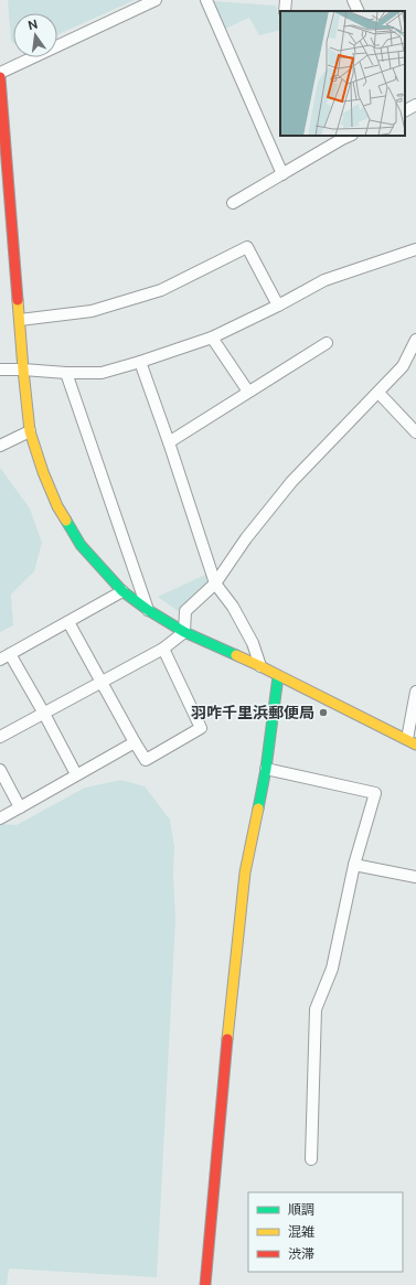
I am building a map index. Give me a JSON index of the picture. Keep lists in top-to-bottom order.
{
  "places": ["羽咋千里浜郵便局"],
  "legend": ["順調", "混雑", "渋滞"],
  "north": "top"
}
